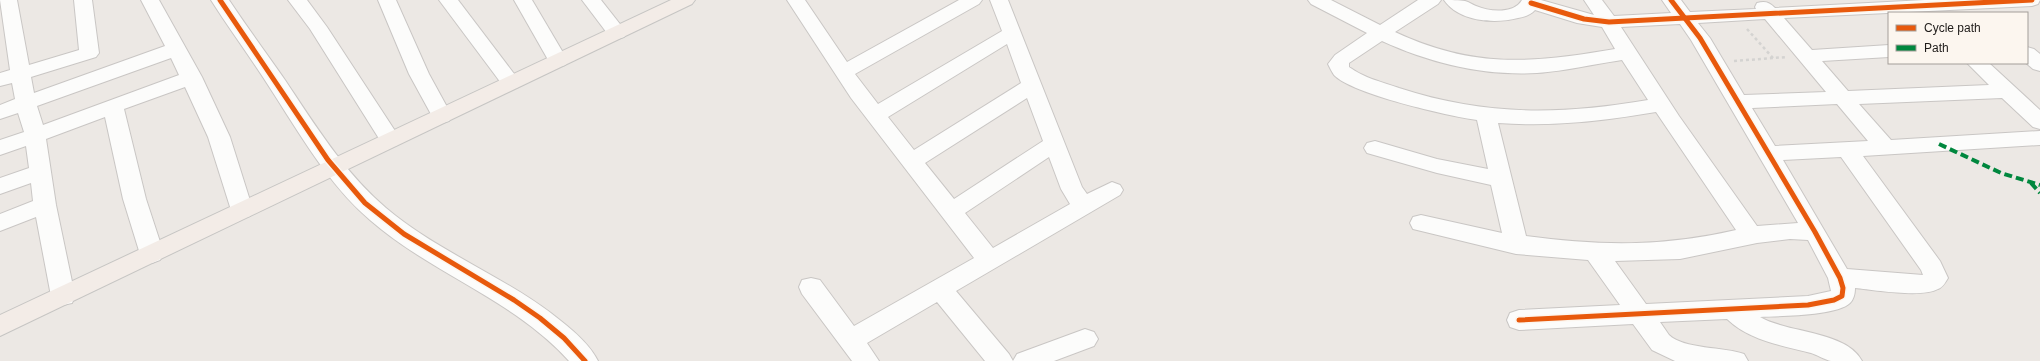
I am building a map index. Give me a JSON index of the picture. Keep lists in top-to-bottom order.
{
  "legend": ["Cycle path", "Path"]
}
